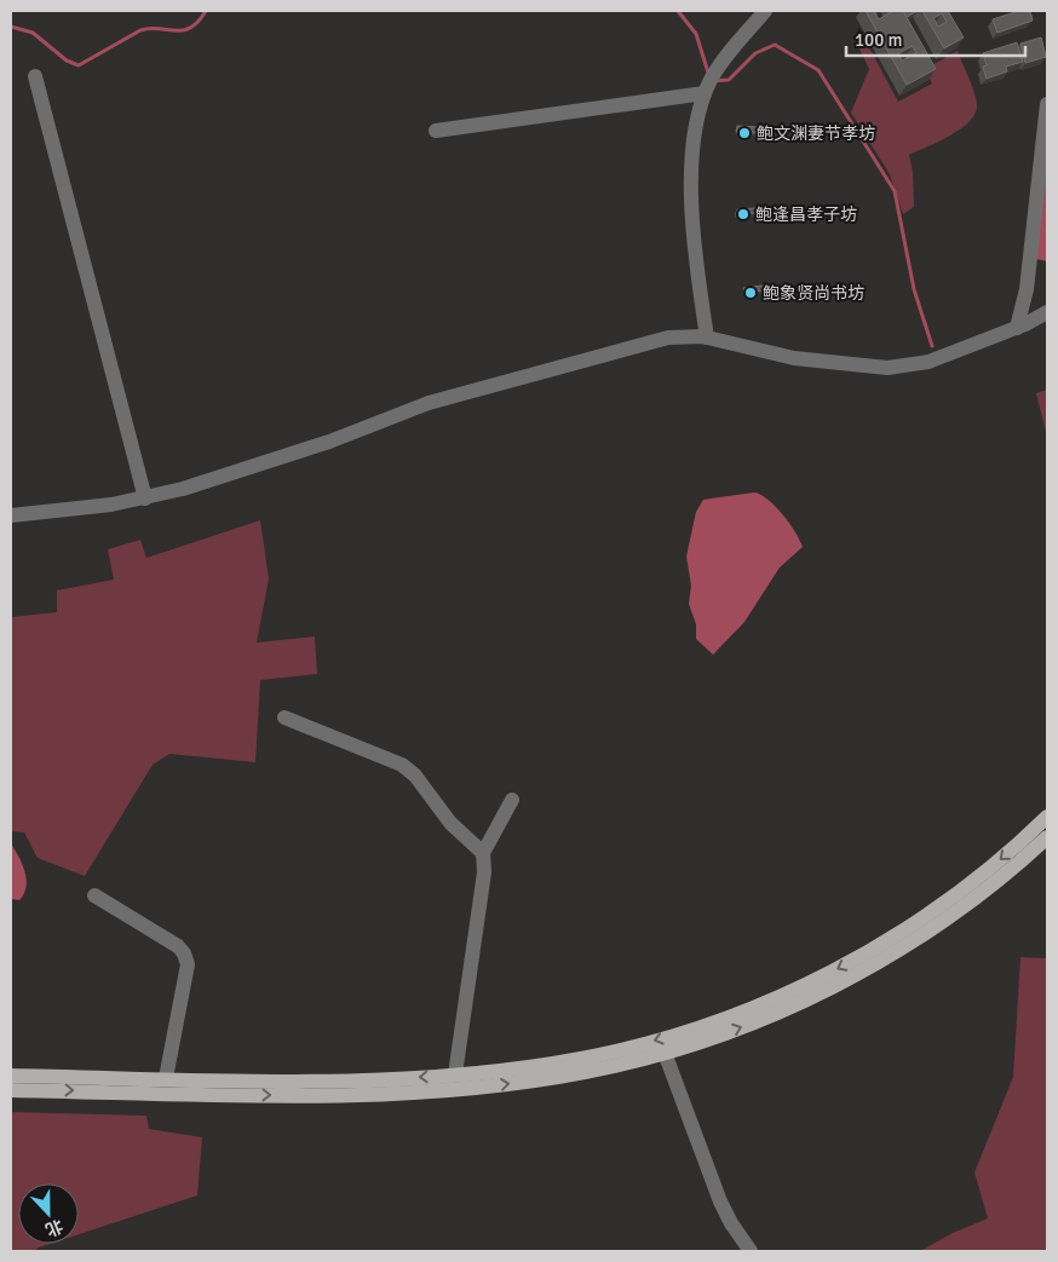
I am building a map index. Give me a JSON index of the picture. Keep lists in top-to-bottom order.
{
  "places": ["鲍文渊妻节孝坊", "鲍逢昌孝子坊", "鲍象贤尚书坊"],
  "scale_bar": "100 m",
  "north": "bottom"
}
